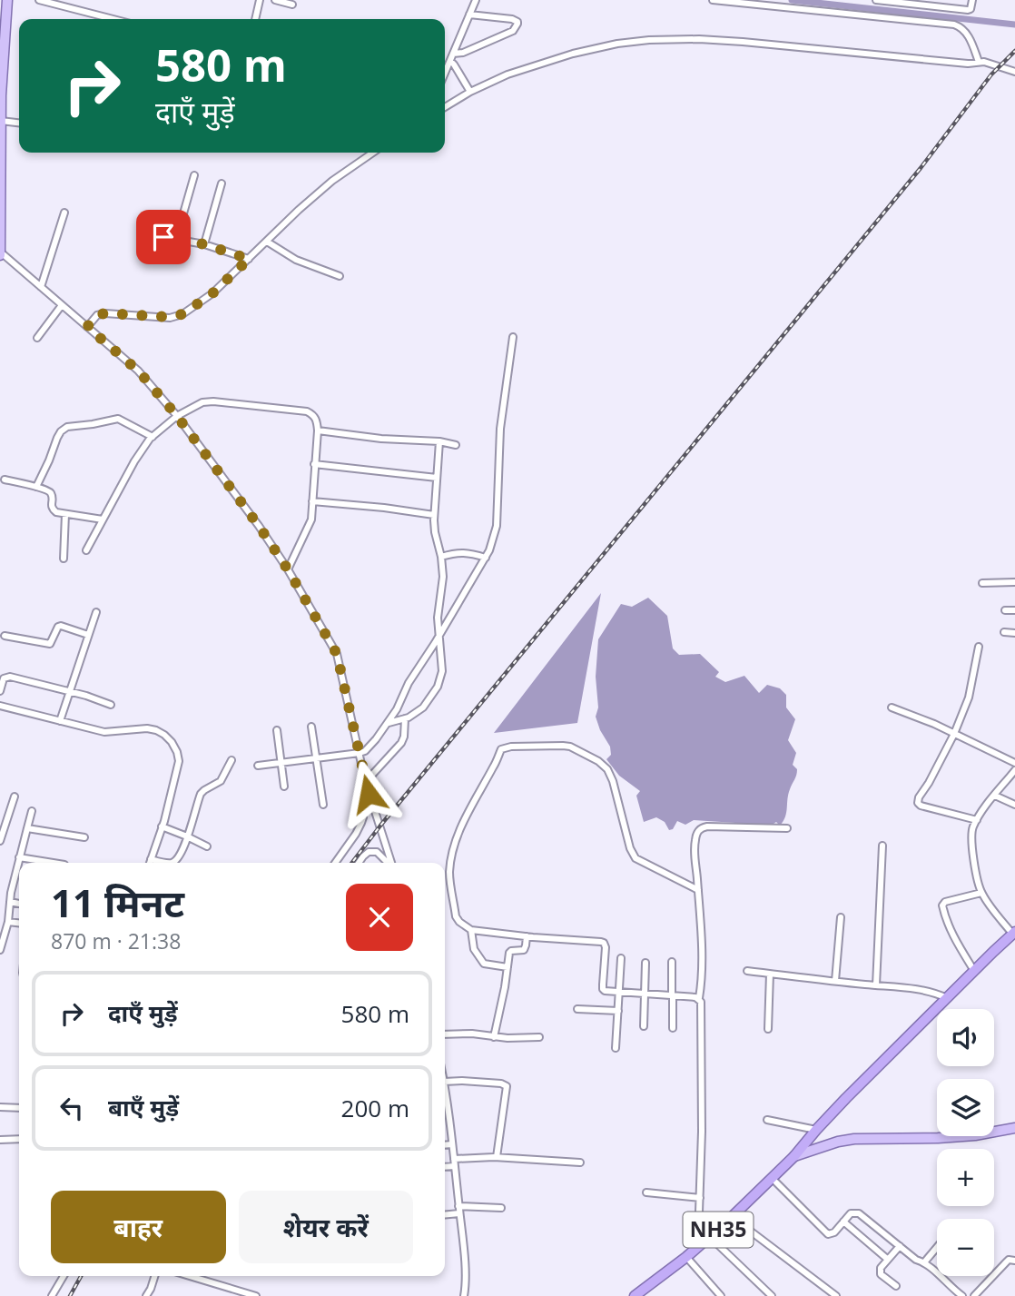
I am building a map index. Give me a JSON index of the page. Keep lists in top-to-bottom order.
{
  "streets": {
    "highway": ["NH35"]
  },
  "page": {
    "turn": ["580 m", "दाएँ मुड़ें"],
    "heading": ["11 मिनट", "870 m · 21:38"],
    "list": [
      {
        "name": "दाएँ मुड़ें",
        "value": "580 m"
      },
      {
        "name": "बाएँ मुड़ें",
        "value": "200 m"
      }
    ],
    "map_buttons": ["+", "−"],
    "buttons": ["बाहर", "शेयर करें"]
  }
}
